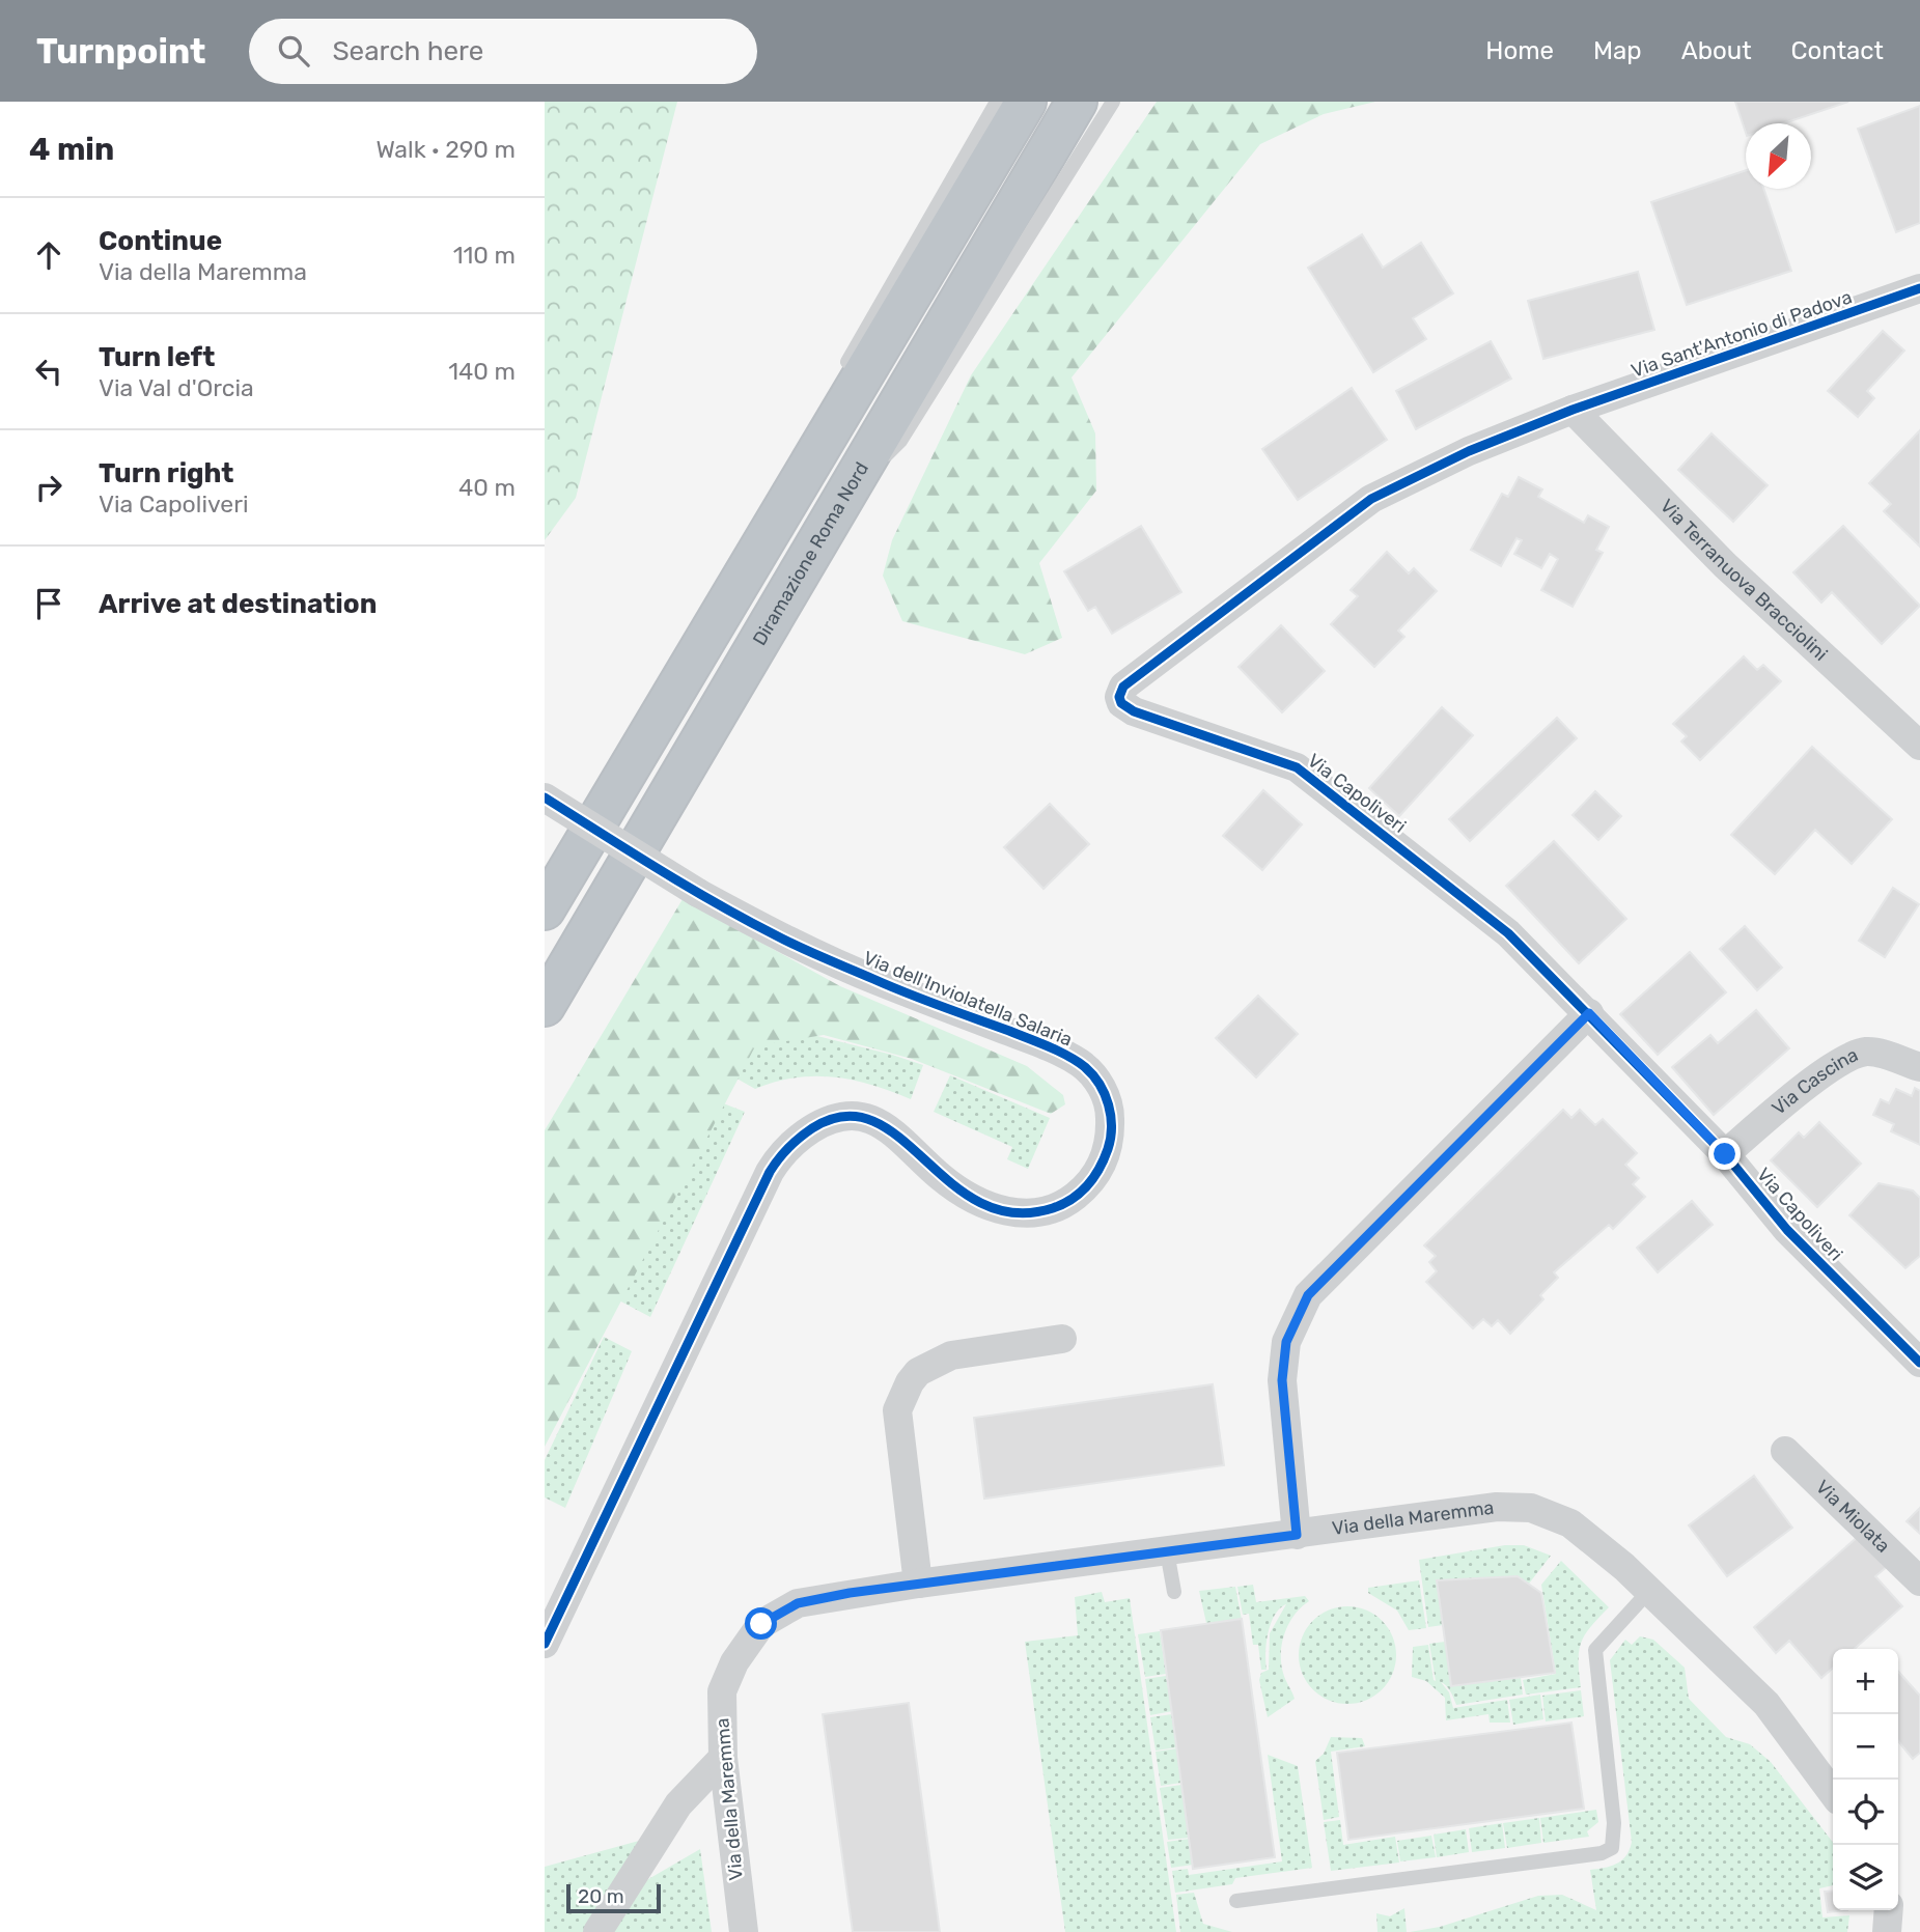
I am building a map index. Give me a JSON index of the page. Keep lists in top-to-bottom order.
{
  "streets": {
    "highway": ["Diramazione Roma Nord"],
    "street": [
      "Via Sant'Antonio di Padova",
      "Via Terranuova Bracciolini",
      "Via Capoliveri",
      "Via dell'Inviolatella Salaria",
      "Via Cascina",
      "Via Miolata",
      "Via della Maremma"
    ]
  },
  "crossings": [
    ["Via Sant'Antonio di Padova", "Via Terranuova Bracciolini"],
    ["Via Sant'Antonio di Padova", "Via Capoliveri"],
    ["Via Terranuova Bracciolini", "Via Capoliveri"],
    ["Via Capoliveri", "Via Cascina"]
  ],
  "scale_bar": "20 m",
  "north": "bottom left",
  "page": {
    "header": "Turnpoint",
    "search": "Search here",
    "nav": [
      "Home",
      "Map",
      "About",
      "Contact"
    ],
    "heading": ["4 min", "Walk · 290 m"],
    "list": [
      ["Continue", "Via della Maremma", "110 m"],
      ["Turn left", "Via Val d'Orcia", "140 m"],
      ["Turn right", "Via Capoliveri", "40 m"],
      "Arrive at destination"
    ],
    "map_buttons": ["+", "−"],
    "scale": "20 m"
  }
}
